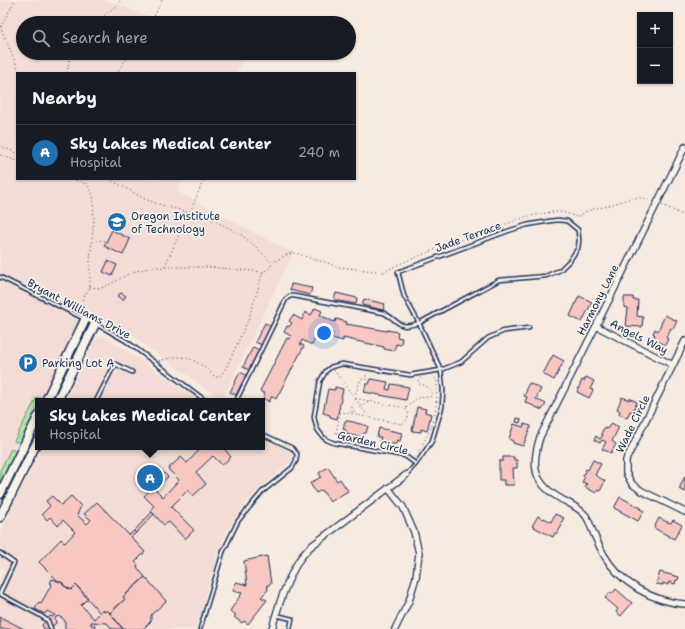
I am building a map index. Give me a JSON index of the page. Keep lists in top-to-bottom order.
{
  "streets": {
    "street": ["Harmony Lane", "Angels Way", "Wade Circle"],
    "lane": ["Jade Terrace", "Bryant Williams Drive", "Garden Circle"]
  },
  "crossings": [
    ["Harmony Lane", "Angels Way"],
    ["Angels Way", "Wade Circle"]
  ],
  "places": {
    "school or university": ["Oregon Institute of Technology"],
    "parking": ["Parking Lot A"]
  },
  "page": {
    "map_buttons": ["+", "−"],
    "search": "Search here",
    "heading": "Nearby",
    "list": [
      {
        "mark": "A",
        "name": "Sky Lakes Medical Center",
        "note": "Hospital",
        "value": "240 m"
      }
    ],
    "popup": ["Sky Lakes Medical Center", "Hospital"],
    "pins": "A"
  }
}
